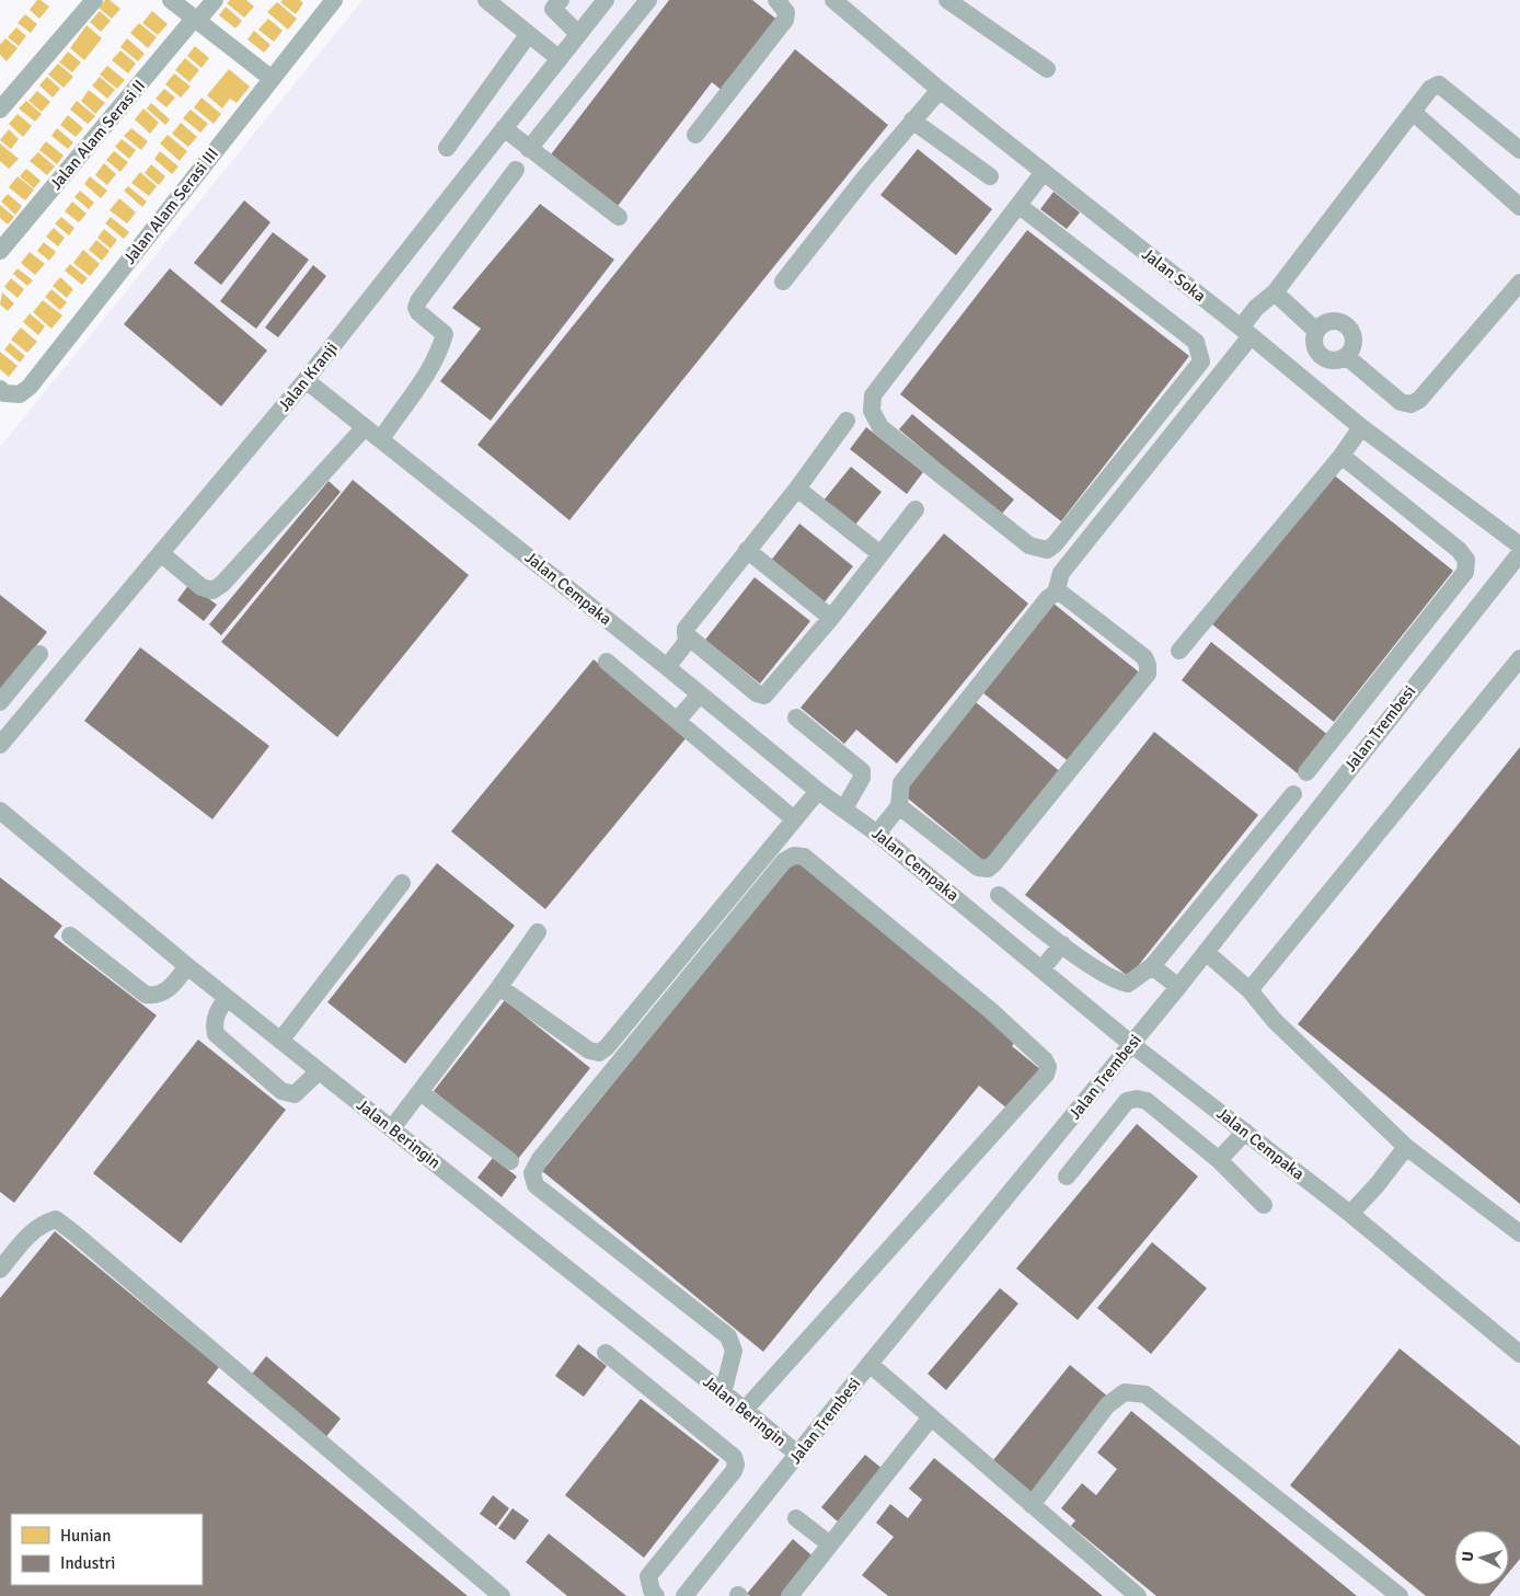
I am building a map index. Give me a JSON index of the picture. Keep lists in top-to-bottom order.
{
  "streets": {
    "street": [
      "Jalan Alam Serasi II",
      "Jalan Alam Serasi III",
      "Jalan Soka",
      "Jalan Kranji",
      "Jalan Cempaka",
      "Jalan Trembesi",
      "Jalan Beringin"
    ]
  },
  "crossings": [
    ["Jalan Kranji", "Jalan Cempaka"],
    ["Jalan Cempaka", "Jalan Trembesi"],
    ["Jalan Trembesi", "Jalan Beringin"]
  ],
  "legend": ["Hunian", "Industri"],
  "north": "left"
}
